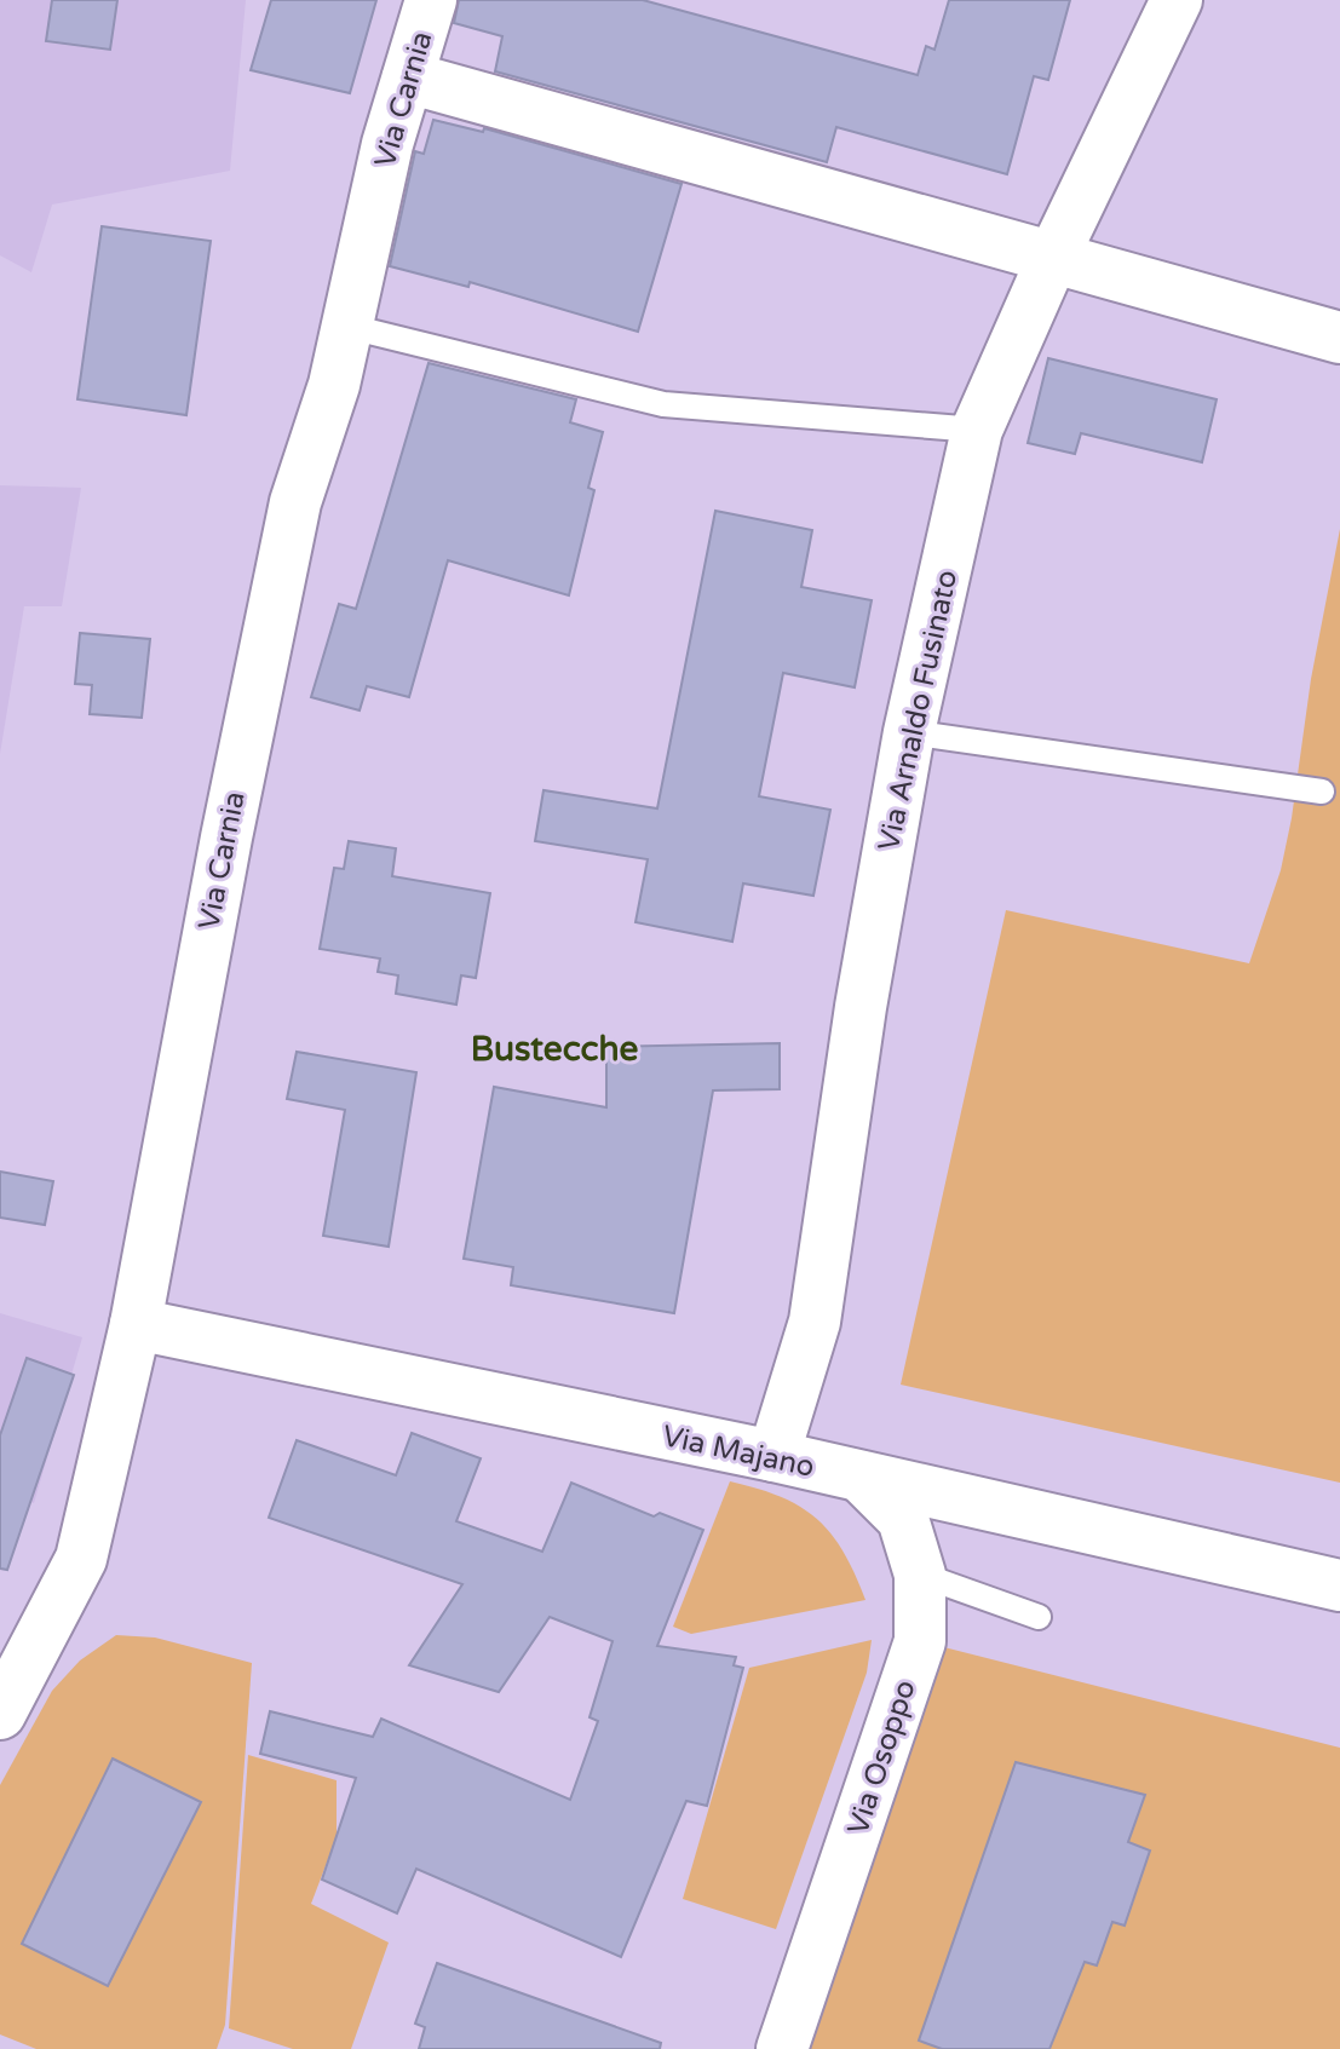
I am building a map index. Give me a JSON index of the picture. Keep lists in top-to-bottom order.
{
  "streets": {
    "street": [
      "Via Carnia",
      "Via Arnaldo Fusinato",
      "Via Majano",
      "Via Osoppo"
    ]
  },
  "crossings": [
    ["Via Carnia", "Via Majano"],
    ["Via Arnaldo Fusinato", "Via Majano"],
    ["Via Majano", "Via Osoppo"]
  ],
  "districts": ["Bustecche"]
}
